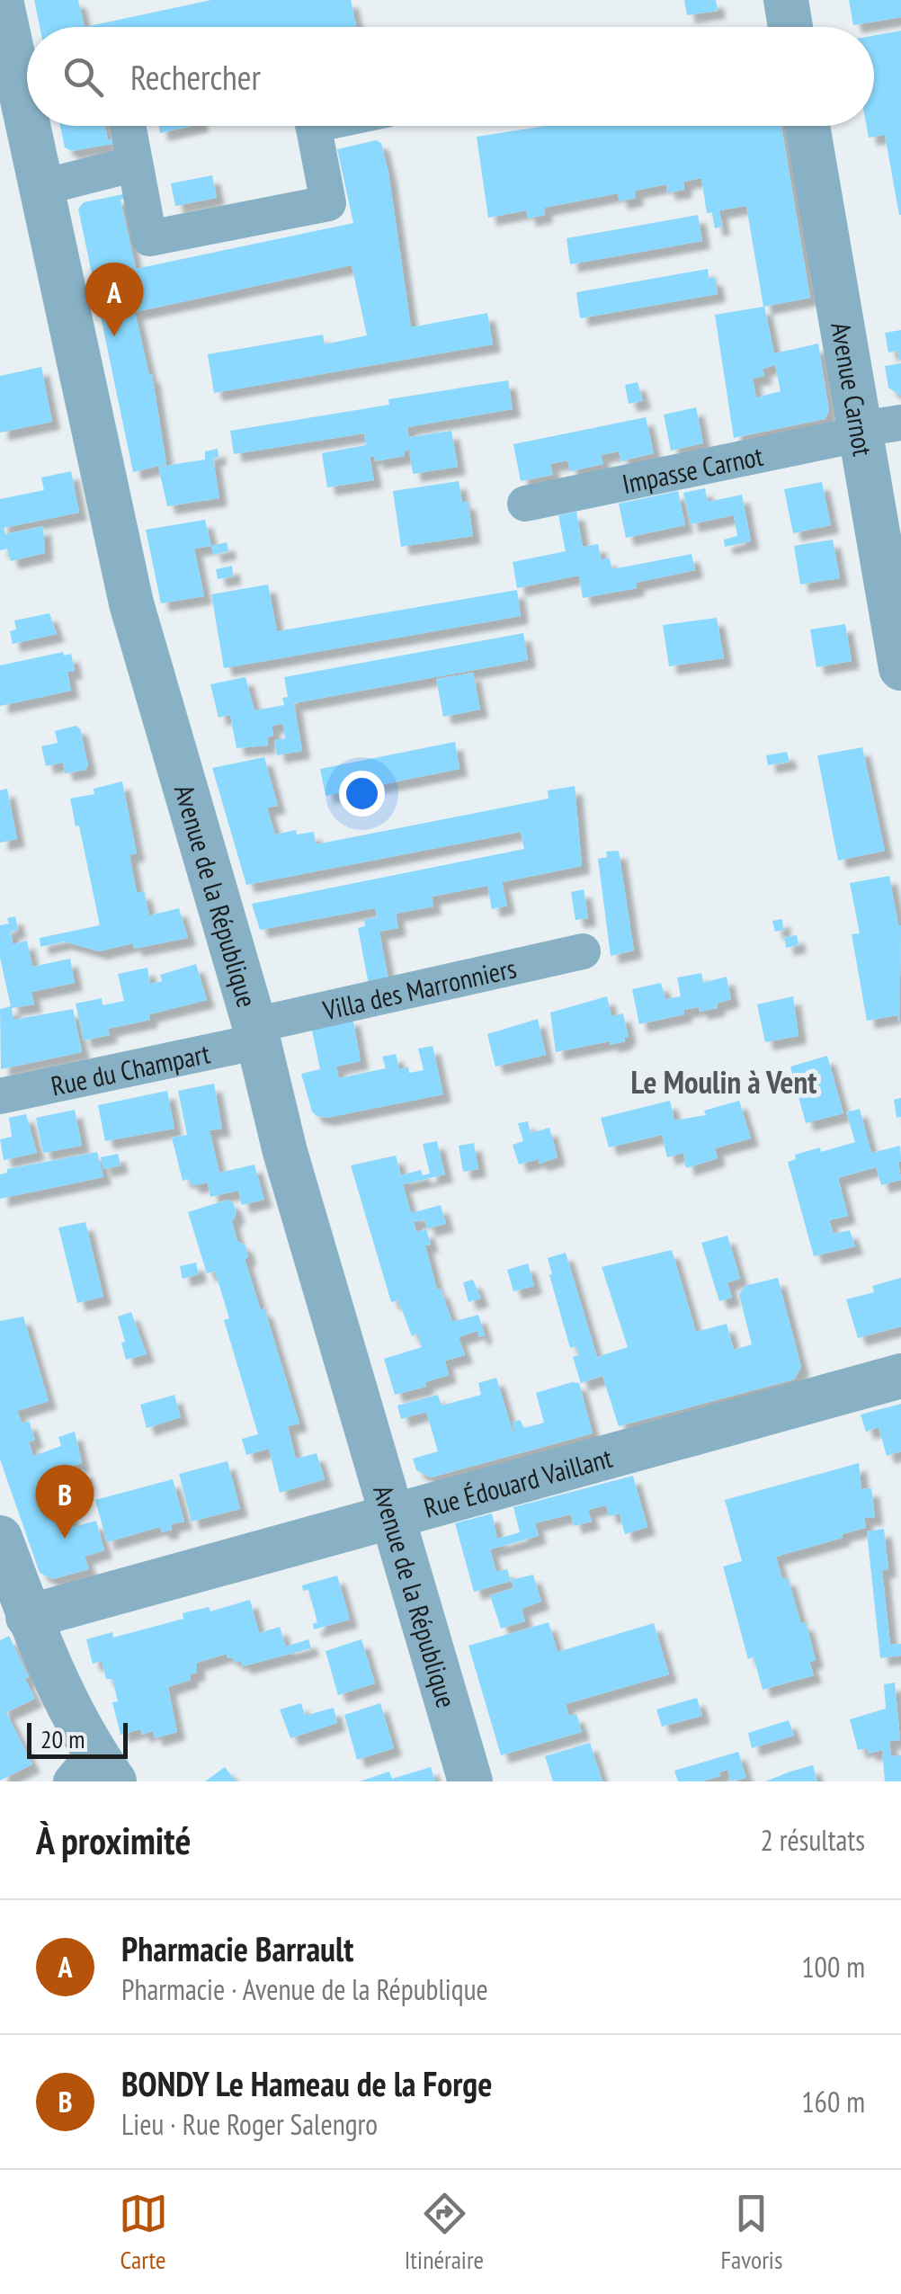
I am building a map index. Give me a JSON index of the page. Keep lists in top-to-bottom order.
{
  "streets": {
    "street": [
      "Avenue Carnot",
      "Impasse Carnot",
      "Avenue de la République",
      "Villa des Marronniers",
      "Rue du Champart",
      "Rue Édouard Vaillant"
    ]
  },
  "crossings": [
    ["Avenue Carnot", "Impasse Carnot"],
    ["Avenue de la République", "Villa des Marronniers"],
    ["Avenue de la République", "Rue du Champart"],
    ["Avenue de la République", "Rue Édouard Vaillant"],
    ["Villa des Marronniers", "Rue du Champart"]
  ],
  "districts": ["Le Moulin à Vent"],
  "scale_bar": "20 m",
  "page": {
    "search": "Rechercher",
    "pins": ["A", "B"],
    "scale": "20 m",
    "heading": ["À proximité", "2 résultats"],
    "list": [
      {
        "mark": "A",
        "name": "Pharmacie Barrault",
        "note": "Pharmacie · Avenue de la République",
        "value": "100 m"
      },
      {
        "mark": "B",
        "name": "BONDY Le Hameau de la Forge",
        "note": "Lieu · Rue Roger Salengro",
        "value": "160 m"
      }
    ],
    "nav": ["Carte", "Itinéraire", "Favoris"]
  }
}
